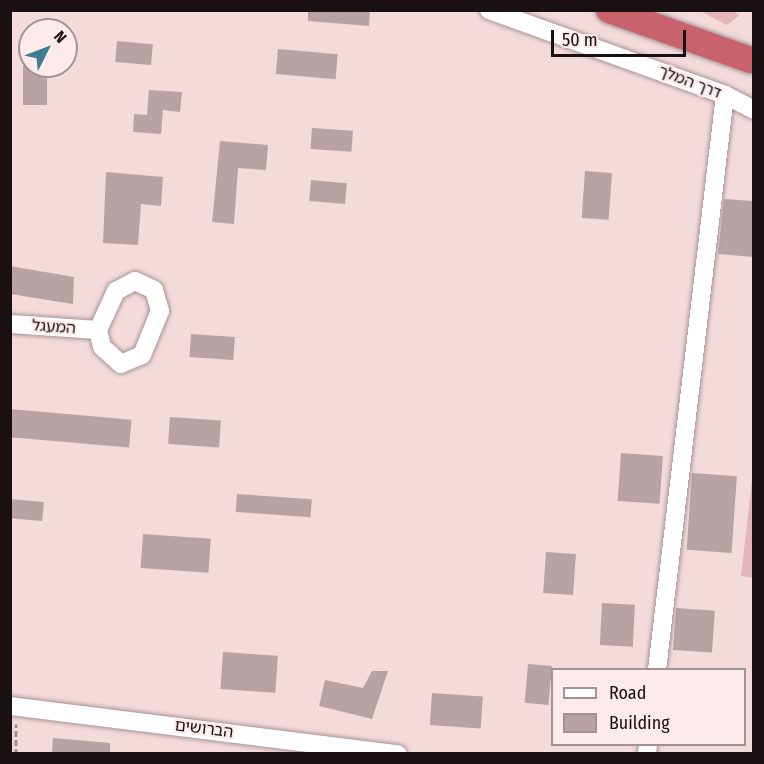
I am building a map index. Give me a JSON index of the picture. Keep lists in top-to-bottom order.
{
  "streets": {
    "street": ["דרך המלך", "המעגל", "הברושים"]
  },
  "legend": ["Road", "Building"],
  "scale_bar": "50 m",
  "north": "top right"
}
